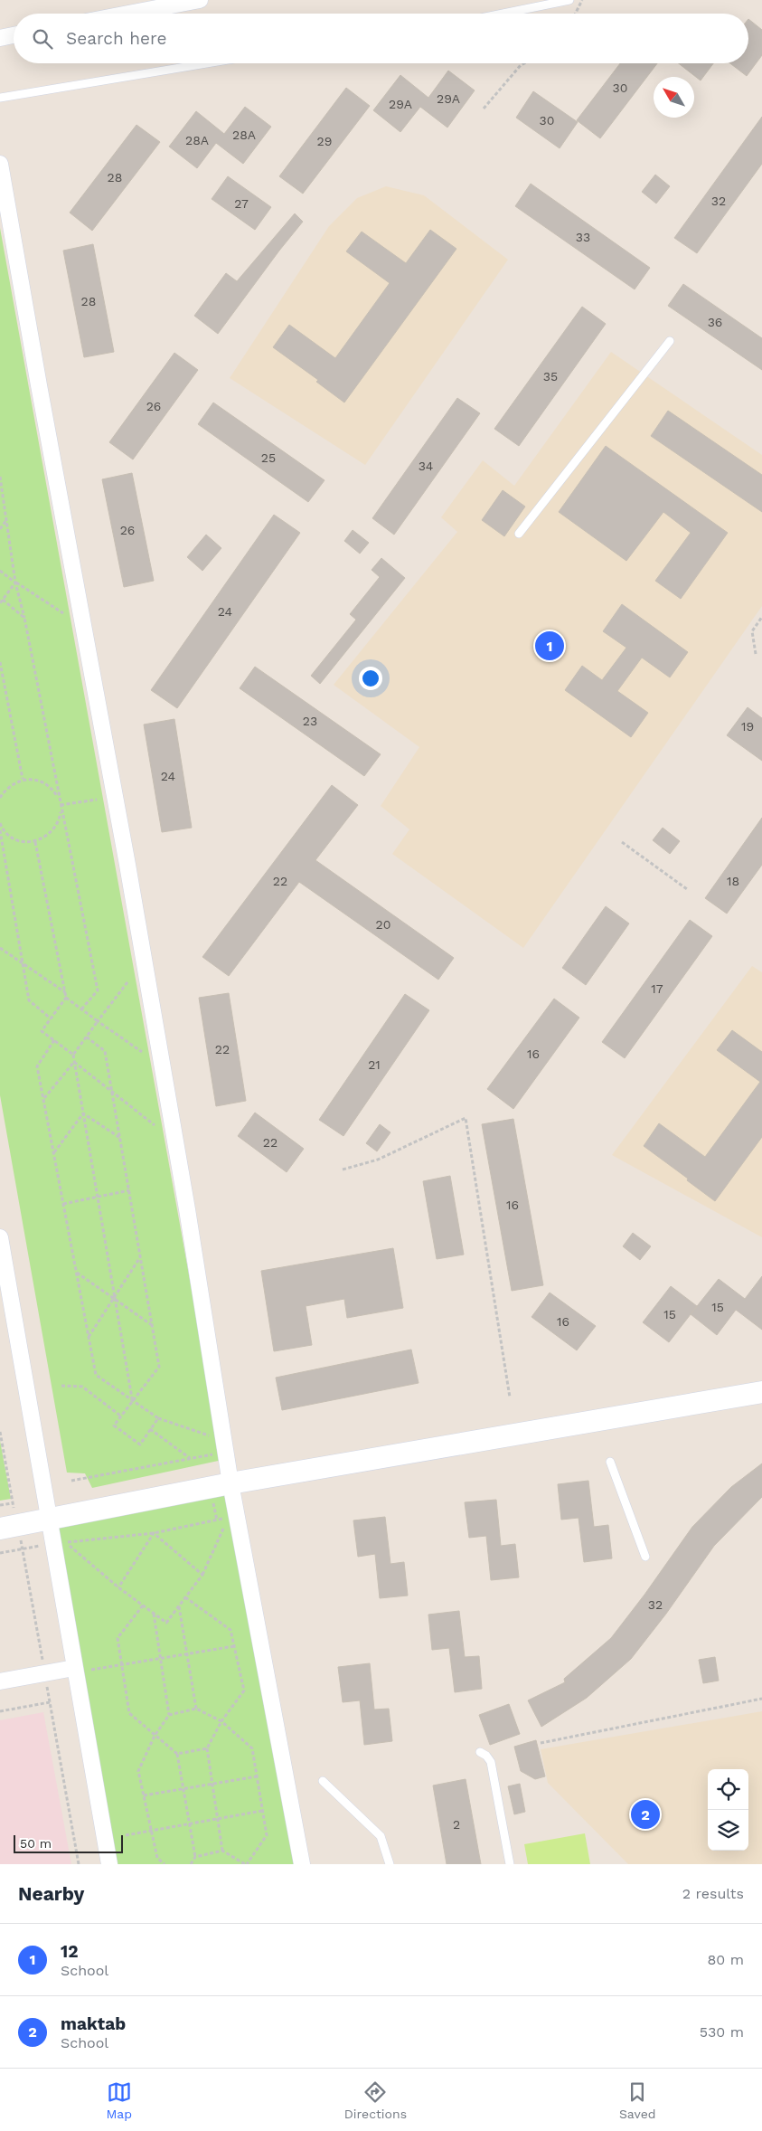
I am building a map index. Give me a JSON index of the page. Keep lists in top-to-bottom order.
{
  "house_numbers": [
    "30",
    "29A",
    "29A",
    "30",
    "28A",
    "28A",
    "29",
    "28",
    "32",
    "27",
    "33",
    "28",
    "36",
    "35",
    "26",
    "25",
    "34",
    "26",
    "24",
    "23",
    "19",
    "24",
    "22",
    "18",
    "20",
    "17",
    "22",
    "16",
    "21",
    "22",
    "16",
    "15",
    "15",
    "16",
    "32",
    "2"
  ],
  "scale_bar": "50 m",
  "north": "top left",
  "page": {
    "search": "Search here",
    "pins": ["1", "2"],
    "scale": "50 m",
    "heading": ["Nearby", "2 results"],
    "list": [
      {
        "mark": "1",
        "name": "12",
        "note": "School",
        "value": "80 m"
      },
      {
        "mark": "2",
        "name": "maktab",
        "note": "School",
        "value": "530 m"
      }
    ],
    "nav": ["Map", "Directions", "Saved"]
  }
}
